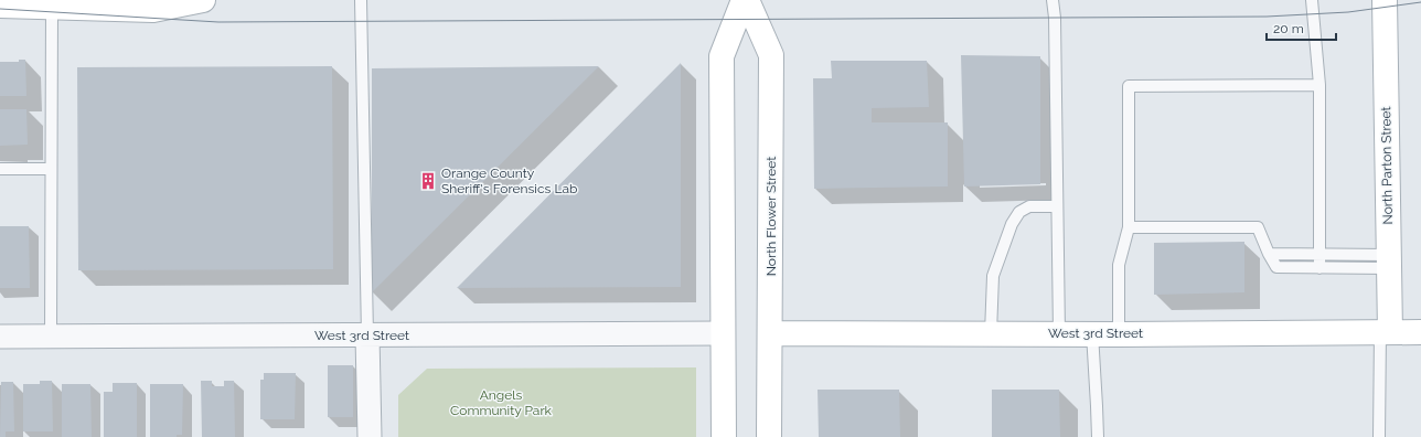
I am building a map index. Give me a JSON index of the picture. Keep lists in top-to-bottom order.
{
  "streets": {
    "main road": ["North Parton Street", "North Flower Street", "West 3rd Street"]
  },
  "crossings": [
    ["North Parton Street", "West 3rd Street"],
    ["North Flower Street", "West 3rd Street"]
  ],
  "parks": ["Angels Community Park"],
  "places": {
    "building": ["Orange County Sheriff's Forensics Lab"]
  },
  "scale_bar": "20 m"
}
